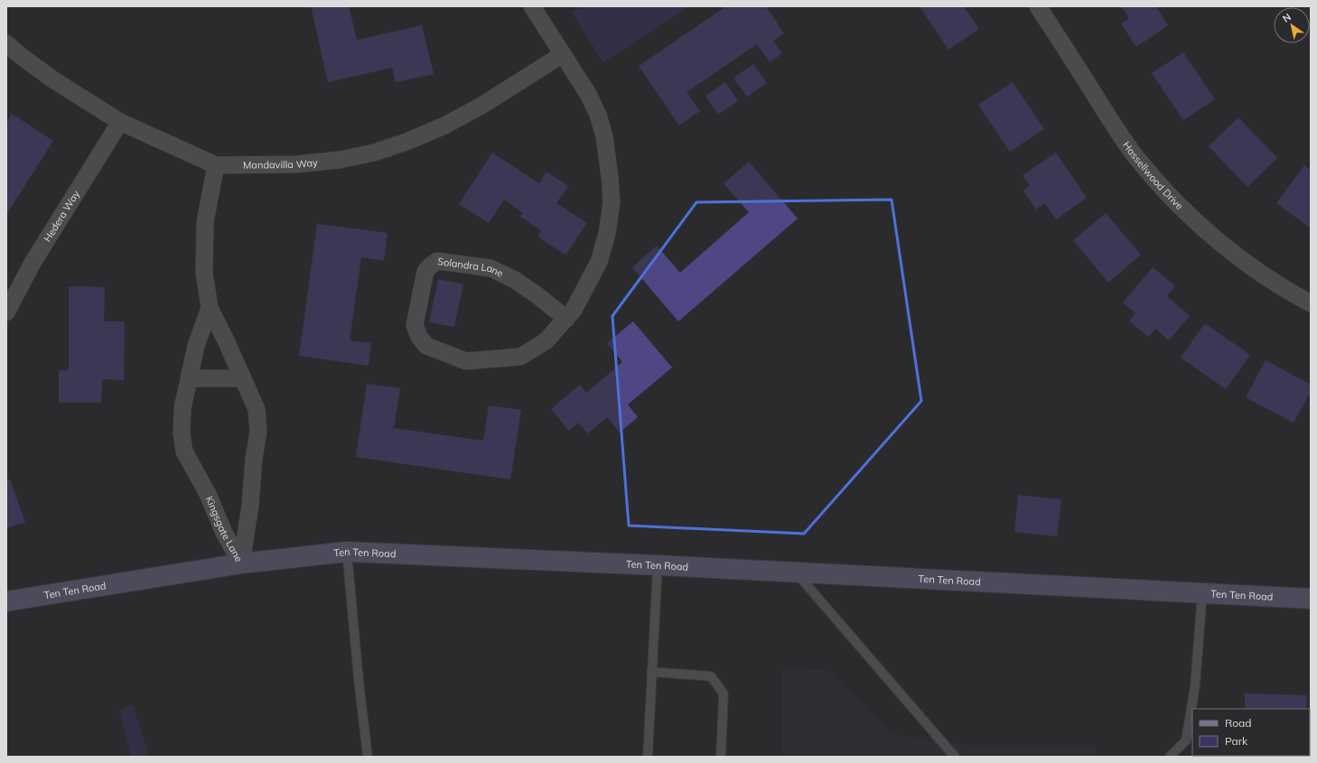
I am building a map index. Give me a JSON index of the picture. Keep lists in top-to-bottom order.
{
  "streets": {
    "main road": ["Ten Ten Road"],
    "street": [
      "Mandavilla Way",
      "Hassellwood Drive",
      "Hedera Way",
      "Solandra Lane",
      "Kingsgate Lane"
    ]
  },
  "crossings": [
    ["Mandavilla Way", "Hedera Way"],
    ["Mandavilla Way", "Solandra Lane"],
    ["Mandavilla Way", "Kingsgate Lane"],
    ["Kingsgate Lane", "Ten Ten Road"]
  ],
  "legend": ["Road", "Park"],
  "north": "top left"
}
